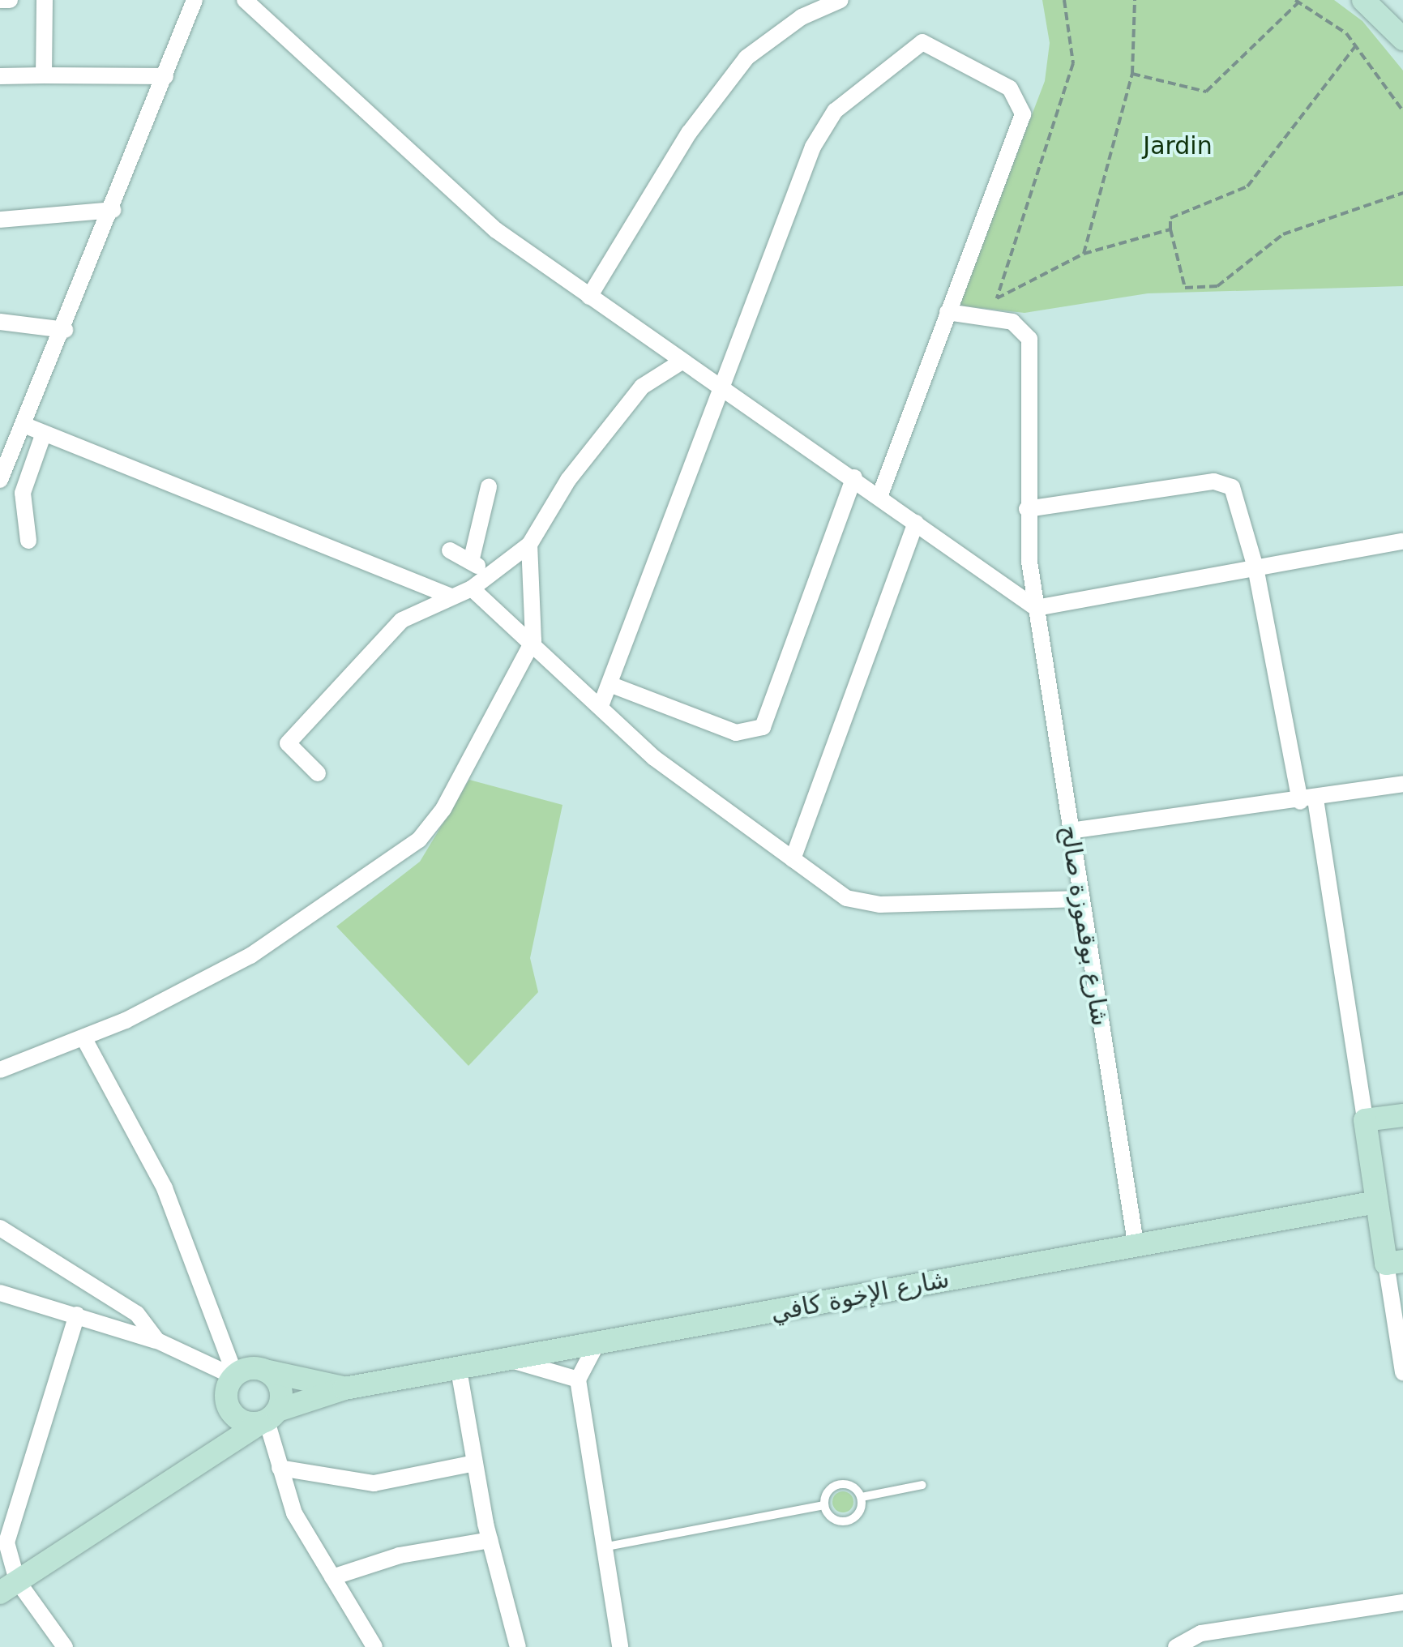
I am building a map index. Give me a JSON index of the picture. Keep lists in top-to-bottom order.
{
  "streets": {
    "main road": ["شارع الإخوة كافي"],
    "street": ["شارع بوقموزة صالح"]
  },
  "crossings": [
    ["شارع بوقموزة صالح", "شارع الإخوة كافي"]
  ],
  "parks": ["Jardin"]
}
